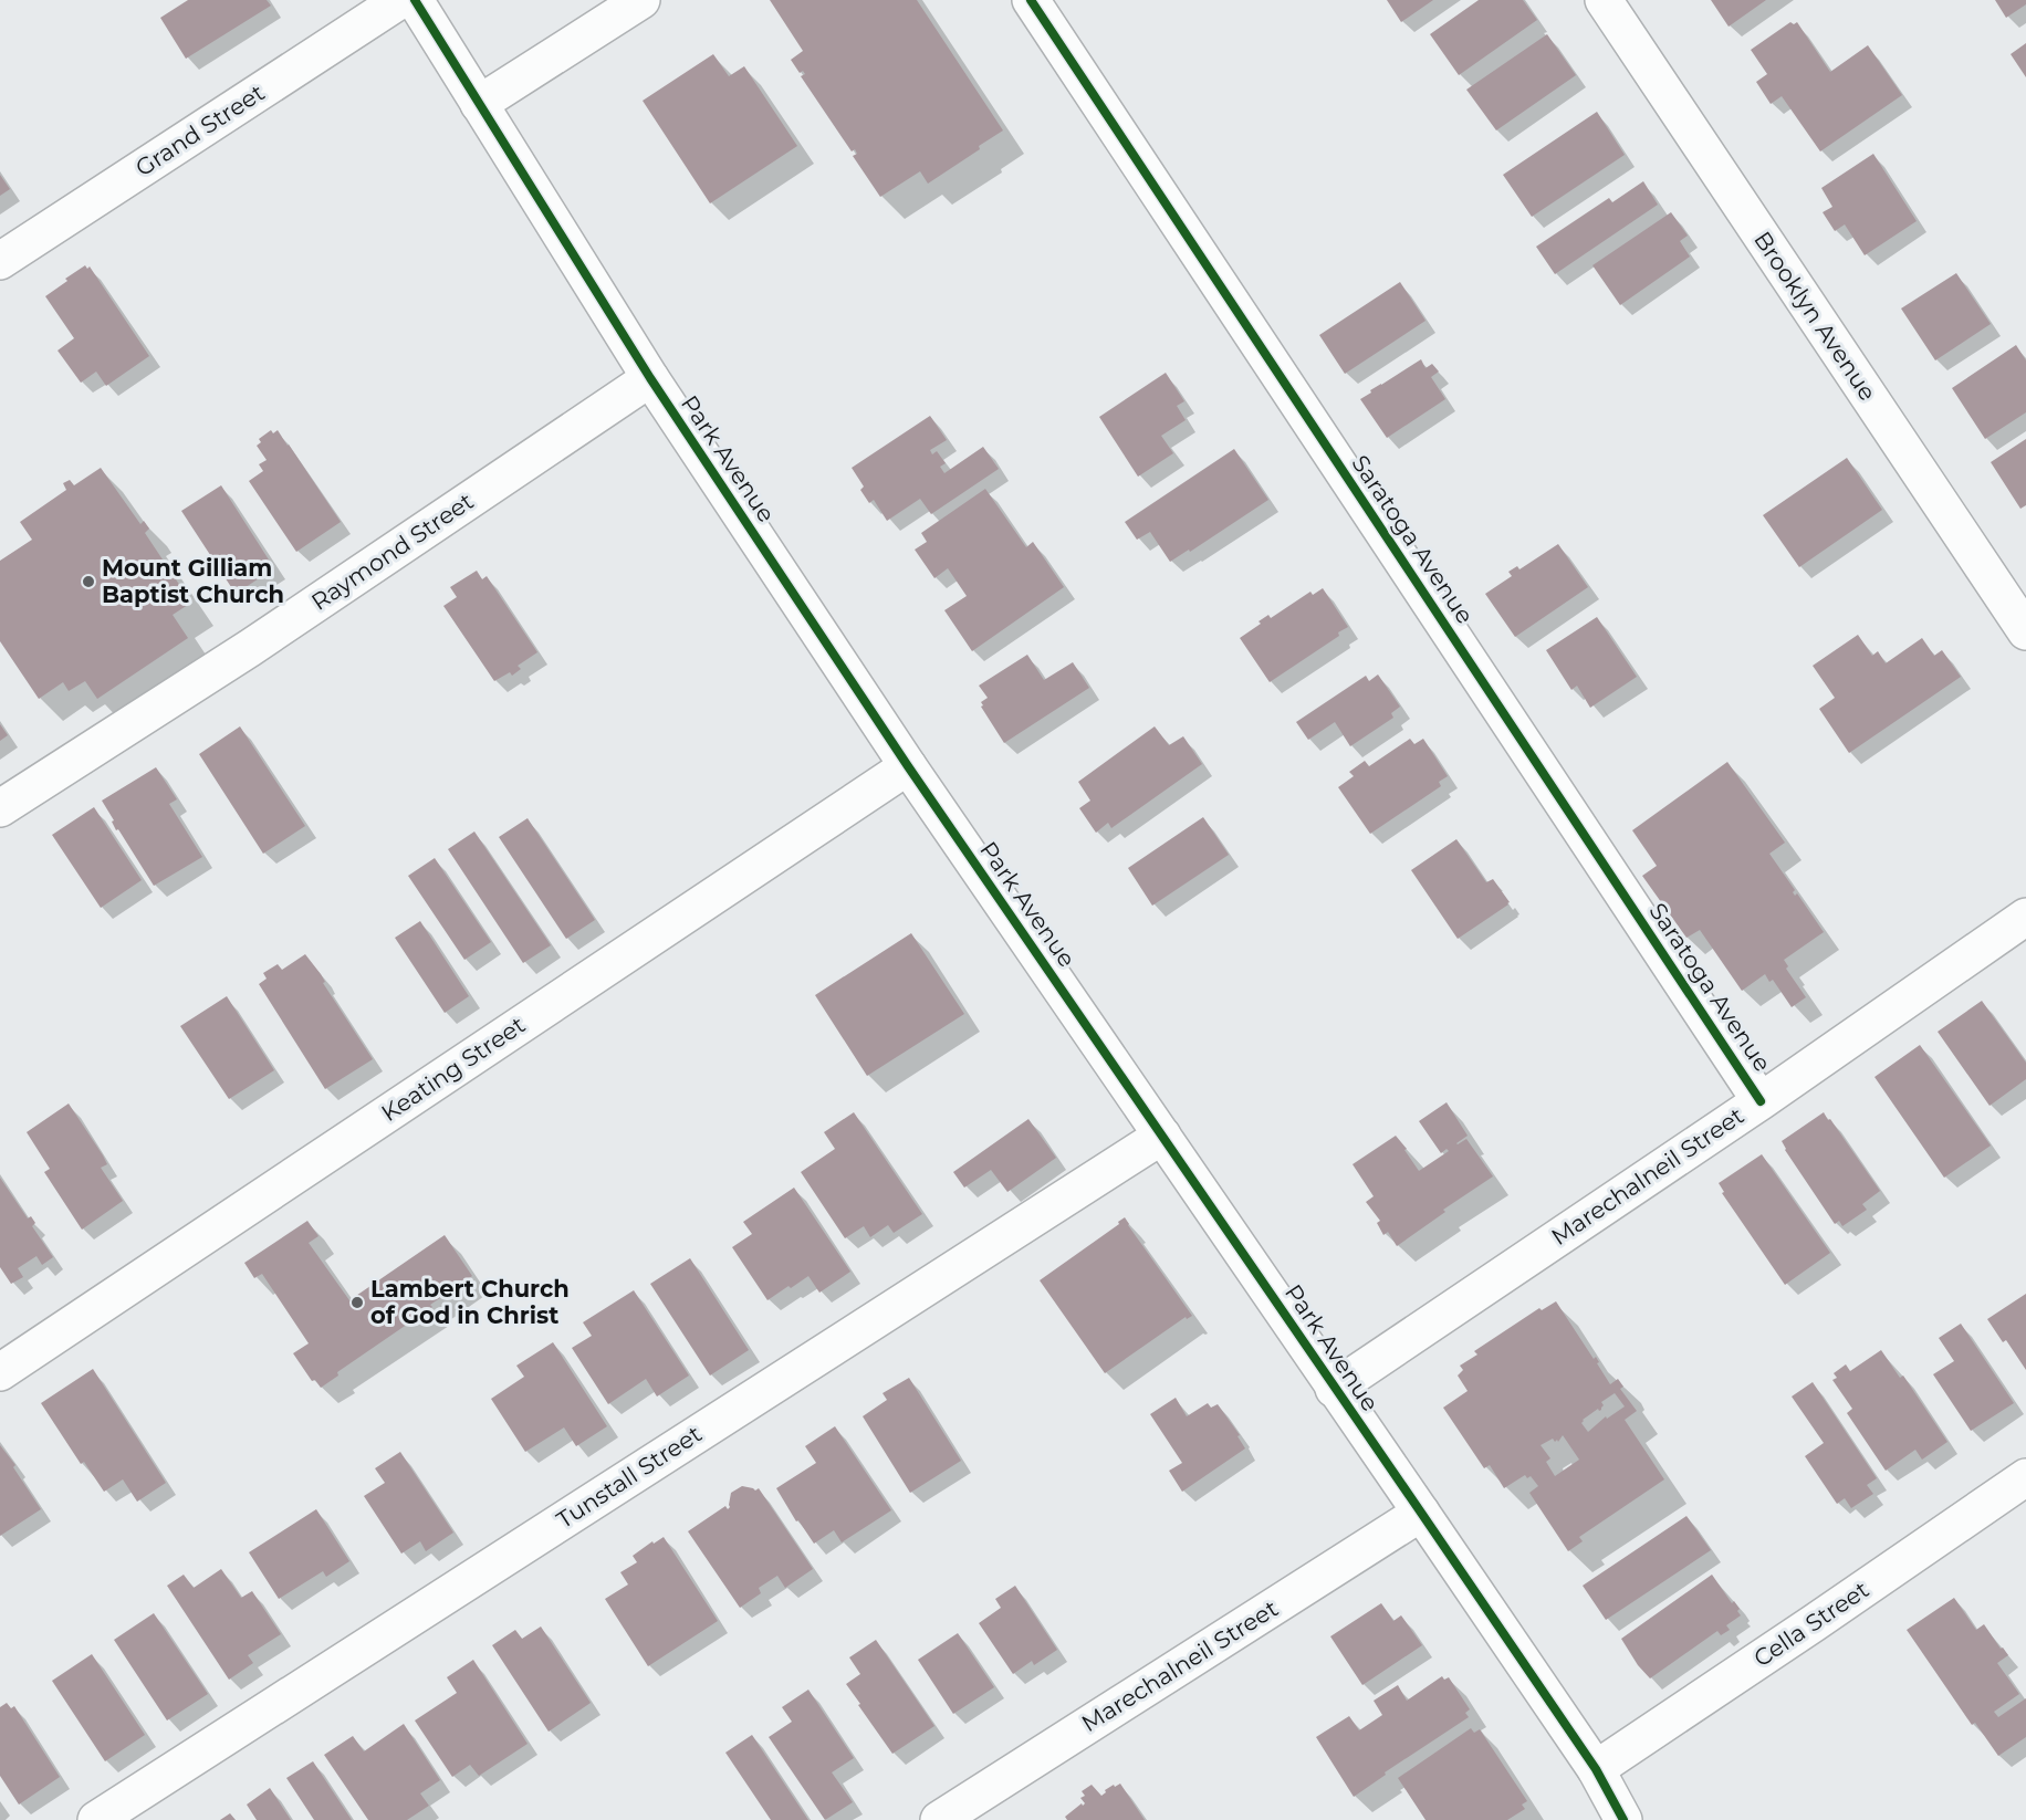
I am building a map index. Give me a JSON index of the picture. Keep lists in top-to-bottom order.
{
  "streets": {
    "street": [
      "Grand Street",
      "Brooklyn Avenue",
      "Park Avenue",
      "Saratoga Avenue",
      "Raymond Street",
      "Keating Street",
      "Marechalneil Street",
      "Tunstall Street",
      "Cella Street"
    ]
  },
  "crossings": [
    ["Park Avenue", "Raymond Street"],
    ["Park Avenue", "Keating Street"],
    ["Park Avenue", "Marechalneil Street"],
    ["Park Avenue", "Tunstall Street"],
    ["Park Avenue", "Cella Street"],
    ["Saratoga Avenue", "Marechalneil Street"]
  ],
  "places": ["Mount Gilliam Baptist Church", "Lambert Church of God in Christ"]
}
